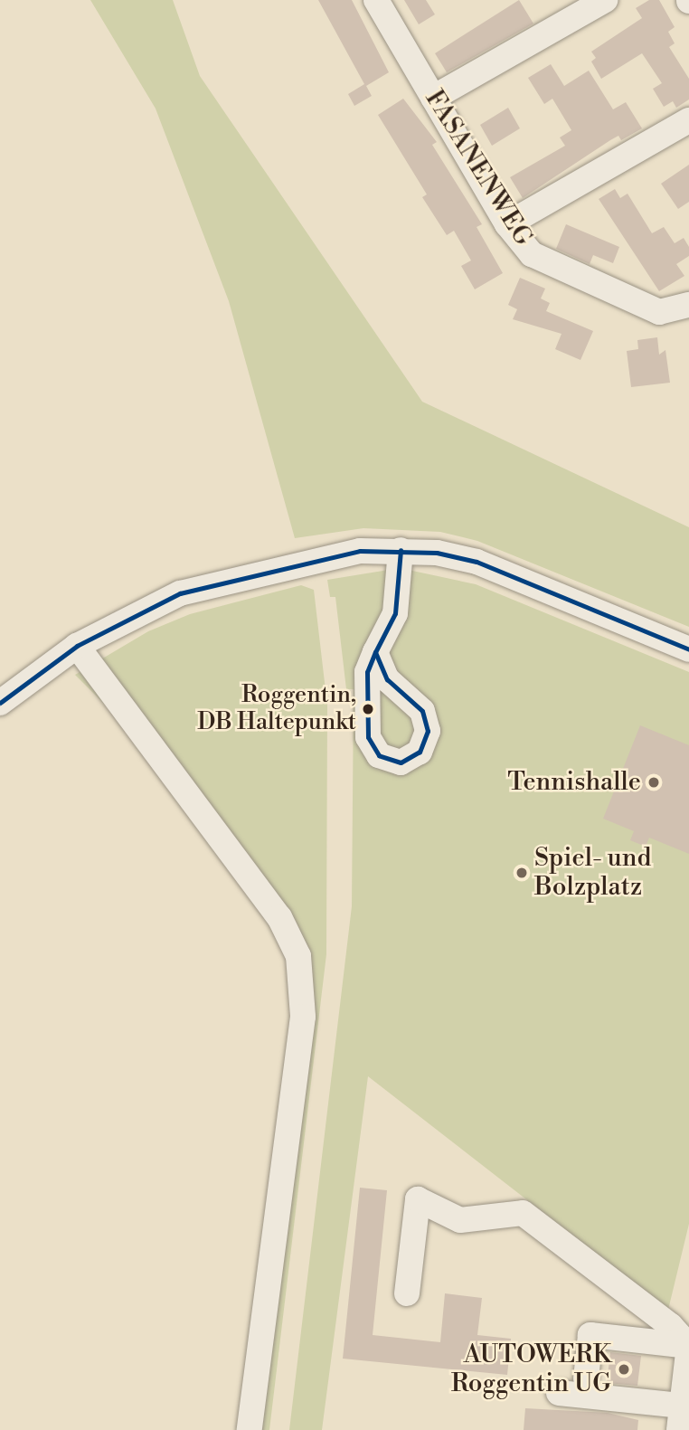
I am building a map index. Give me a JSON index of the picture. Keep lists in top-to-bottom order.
{
  "streets": {
    "street": ["FASANENWEG"]
  },
  "places": [
    "Roggentin, DB Haltepunkt",
    "Tennishalle",
    "Spiel- und Bolzplatz",
    "AUTOWERK Roggentin UG"
  ]
}
